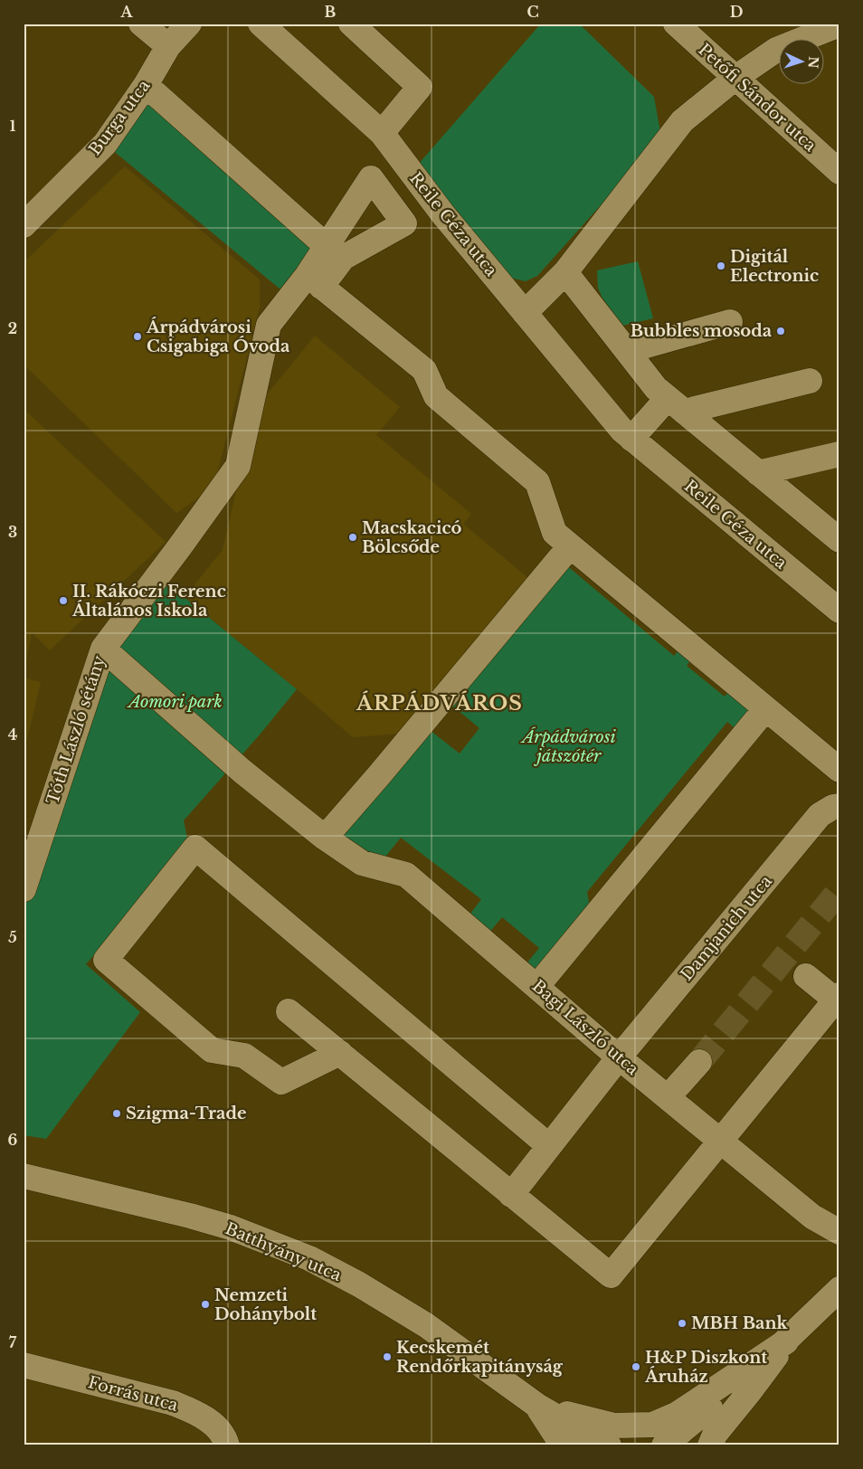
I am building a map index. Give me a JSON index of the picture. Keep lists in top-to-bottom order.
{
  "streets": {
    "street": [
      "Petőfi Sándor utca",
      "Burga utca",
      "Reile Géza utca",
      "Tóth László sétány",
      "Damjanich utca",
      "Bagi László utca",
      "Batthyány utca",
      "Forrás utca"
    ]
  },
  "crossings": [
    ["Tóth László sétány", "Bagi László utca"],
    ["Damjanich utca", "Bagi László utca"]
  ],
  "districts": ["ÁRPÁDVÁROS"],
  "parks": ["Aomori park", "Árpádvárosi játszótér"],
  "places": [
    "Digitál Electronic",
    "Bubbles mosoda",
    "Árpádvárosi Csigabiga Óvoda",
    "Macskacicó Bölcsőde",
    "II. Rákóczi Ferenc Általános Iskola",
    "Szigma-Trade",
    "Nemzeti Dohánybolt",
    "MBH Bank",
    "Kecskemét Rendőrkapitányság",
    "H&P Diszkont Áruház"
  ],
  "north": "right",
  "grid": {
    "columns": [
      "A",
      "B",
      "C",
      "D"
    ],
    "rows": [
      "1",
      "2",
      "3",
      "4",
      "5",
      "6",
      "7"
    ]
  }
}
